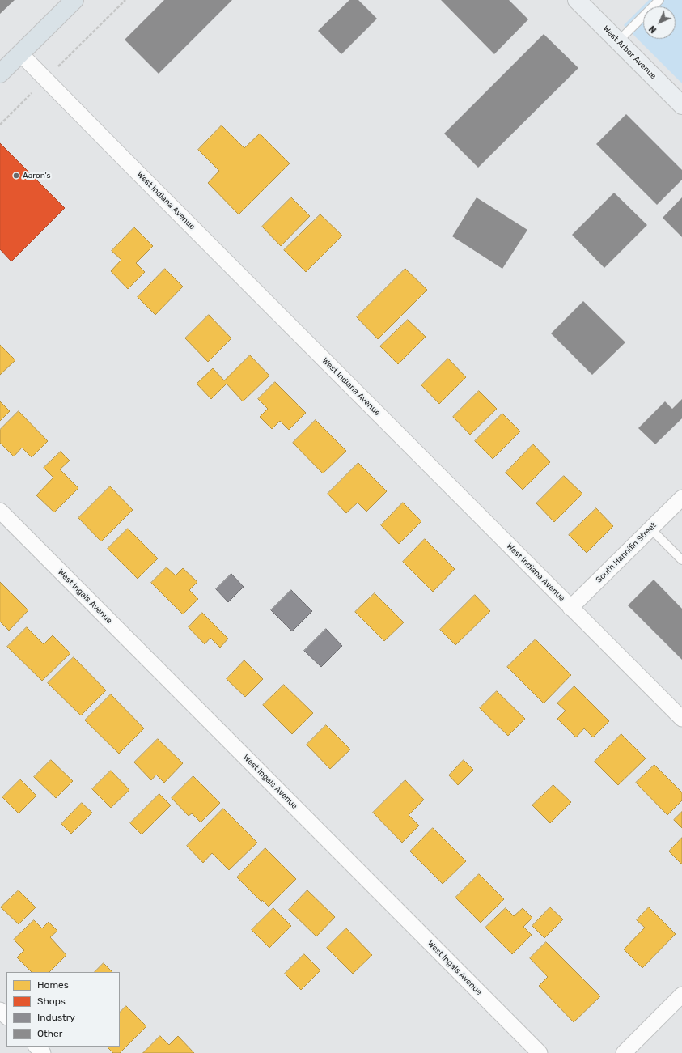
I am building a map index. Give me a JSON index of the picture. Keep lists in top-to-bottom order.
{
  "streets": {
    "main road": ["West Arbor Avenue"],
    "street": ["West Indiana Avenue", "South Hannifin Street", "West Ingals Avenue"]
  },
  "crossings": [
    ["West Indiana Avenue", "South Hannifin Street"]
  ],
  "places": ["Aaron's"],
  "legend": [
    "Homes",
    "Shops",
    "Industry",
    "Other"
  ],
  "north": "bottom left"
}
